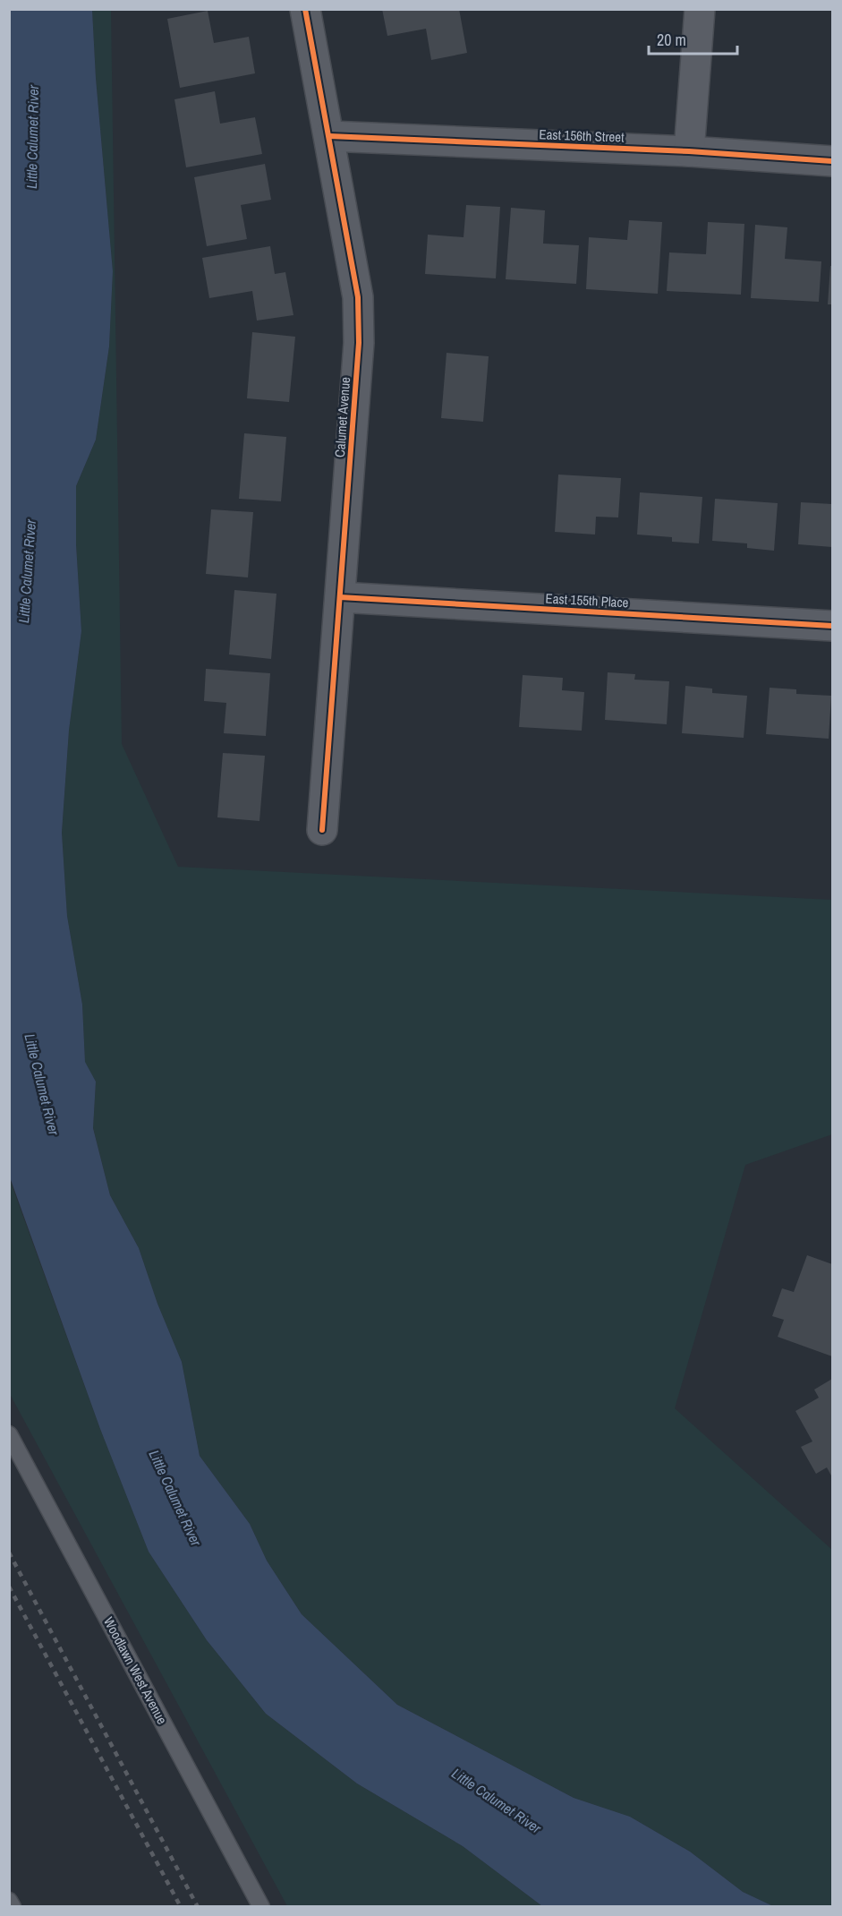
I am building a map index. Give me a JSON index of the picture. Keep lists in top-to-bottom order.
{
  "streets": {
    "street": ["East 156th Street", "Calumet Avenue", "East 155th Place"],
    "lane": ["Woodlawn West Avenue"]
  },
  "crossings": [
    ["East 156th Street", "Calumet Avenue"],
    ["Calumet Avenue", "East 155th Place"]
  ],
  "water": ["Little Calumet River"],
  "scale_bar": "20 m"
}
